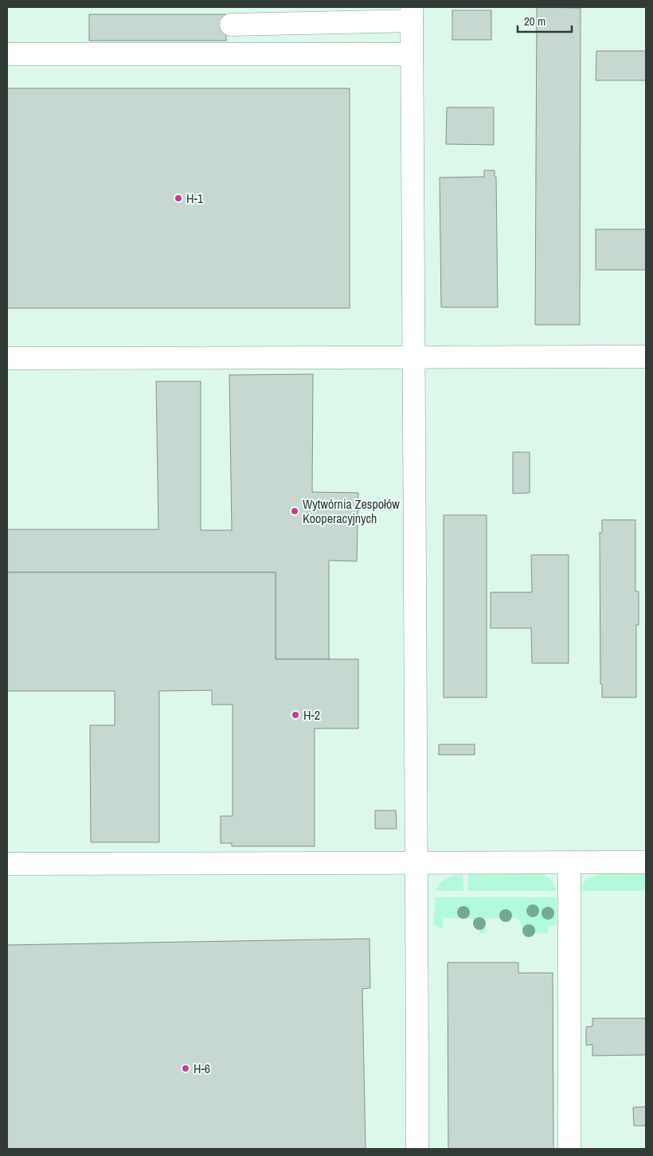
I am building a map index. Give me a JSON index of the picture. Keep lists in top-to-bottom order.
{
  "places": [
    "H-1",
    "Wytwórnia Zespołów Kooperacyjnych",
    "H-2",
    "H-6"
  ],
  "scale_bar": "20 m"
}
